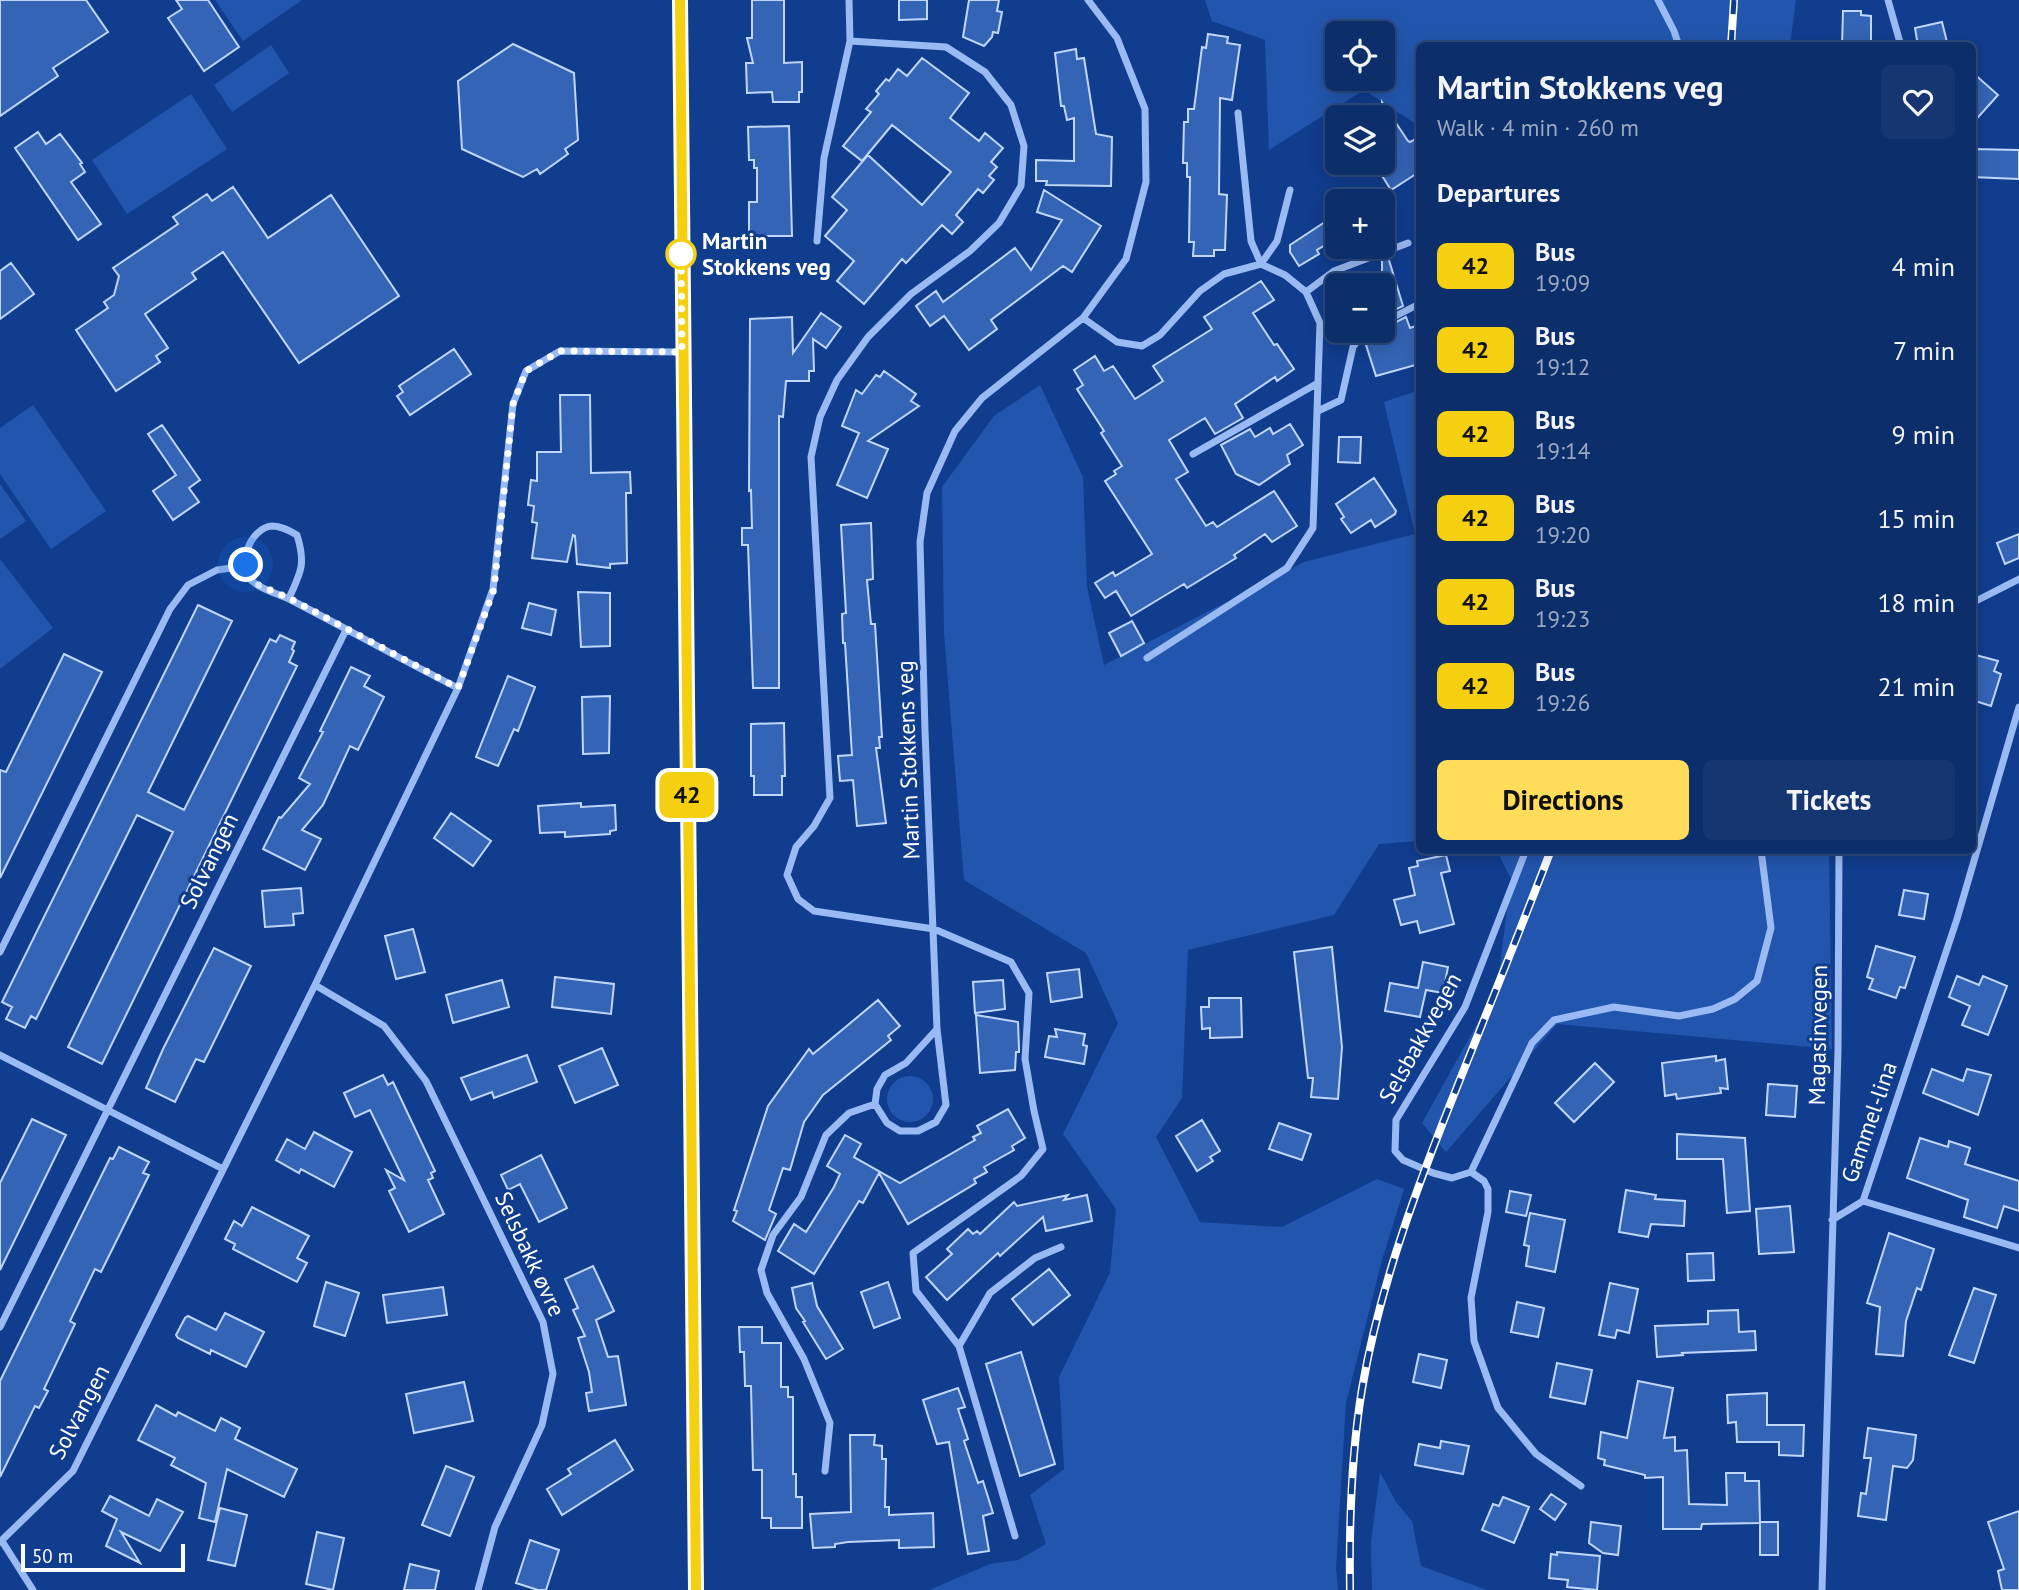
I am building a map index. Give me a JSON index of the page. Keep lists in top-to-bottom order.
{
  "streets": {
    "street": [
      "Martin Stokkens veg",
      "Solvangen",
      "Magasinvegen",
      "Selsbakkvegen",
      "Gammel-lina",
      "Selsbakk øvre"
    ]
  },
  "crossings": [
    ["Solvangen", "Selsbakk øvre"],
    ["Magasinvegen", "Gammel-lina"]
  ],
  "places": ["Martin Stokkens veg"],
  "lines": ["bus line 42"],
  "scale_bar": "50 m",
  "page": {
    "on_map": "42",
    "map_buttons": ["+", "−"],
    "heading": [
      ["Martin Stokkens veg", "Walk · 4 min · 260 m"],
      "Departures"
    ],
    "list": [
      {
        "mark": "42",
        "name": "Bus",
        "note": "19:09",
        "value": "4 min"
      },
      {
        "mark": "42",
        "name": "Bus",
        "note": "19:12",
        "value": "7 min"
      },
      {
        "mark": "42",
        "name": "Bus",
        "note": "19:14",
        "value": "9 min"
      },
      {
        "mark": "42",
        "name": "Bus",
        "note": "19:20",
        "value": "15 min"
      },
      {
        "mark": "42",
        "name": "Bus",
        "note": "19:23",
        "value": "18 min"
      },
      {
        "mark": "42",
        "name": "Bus",
        "note": "19:26",
        "value": "21 min"
      }
    ],
    "buttons": ["Directions", "Tickets"],
    "scale": "50 m"
  }
}
